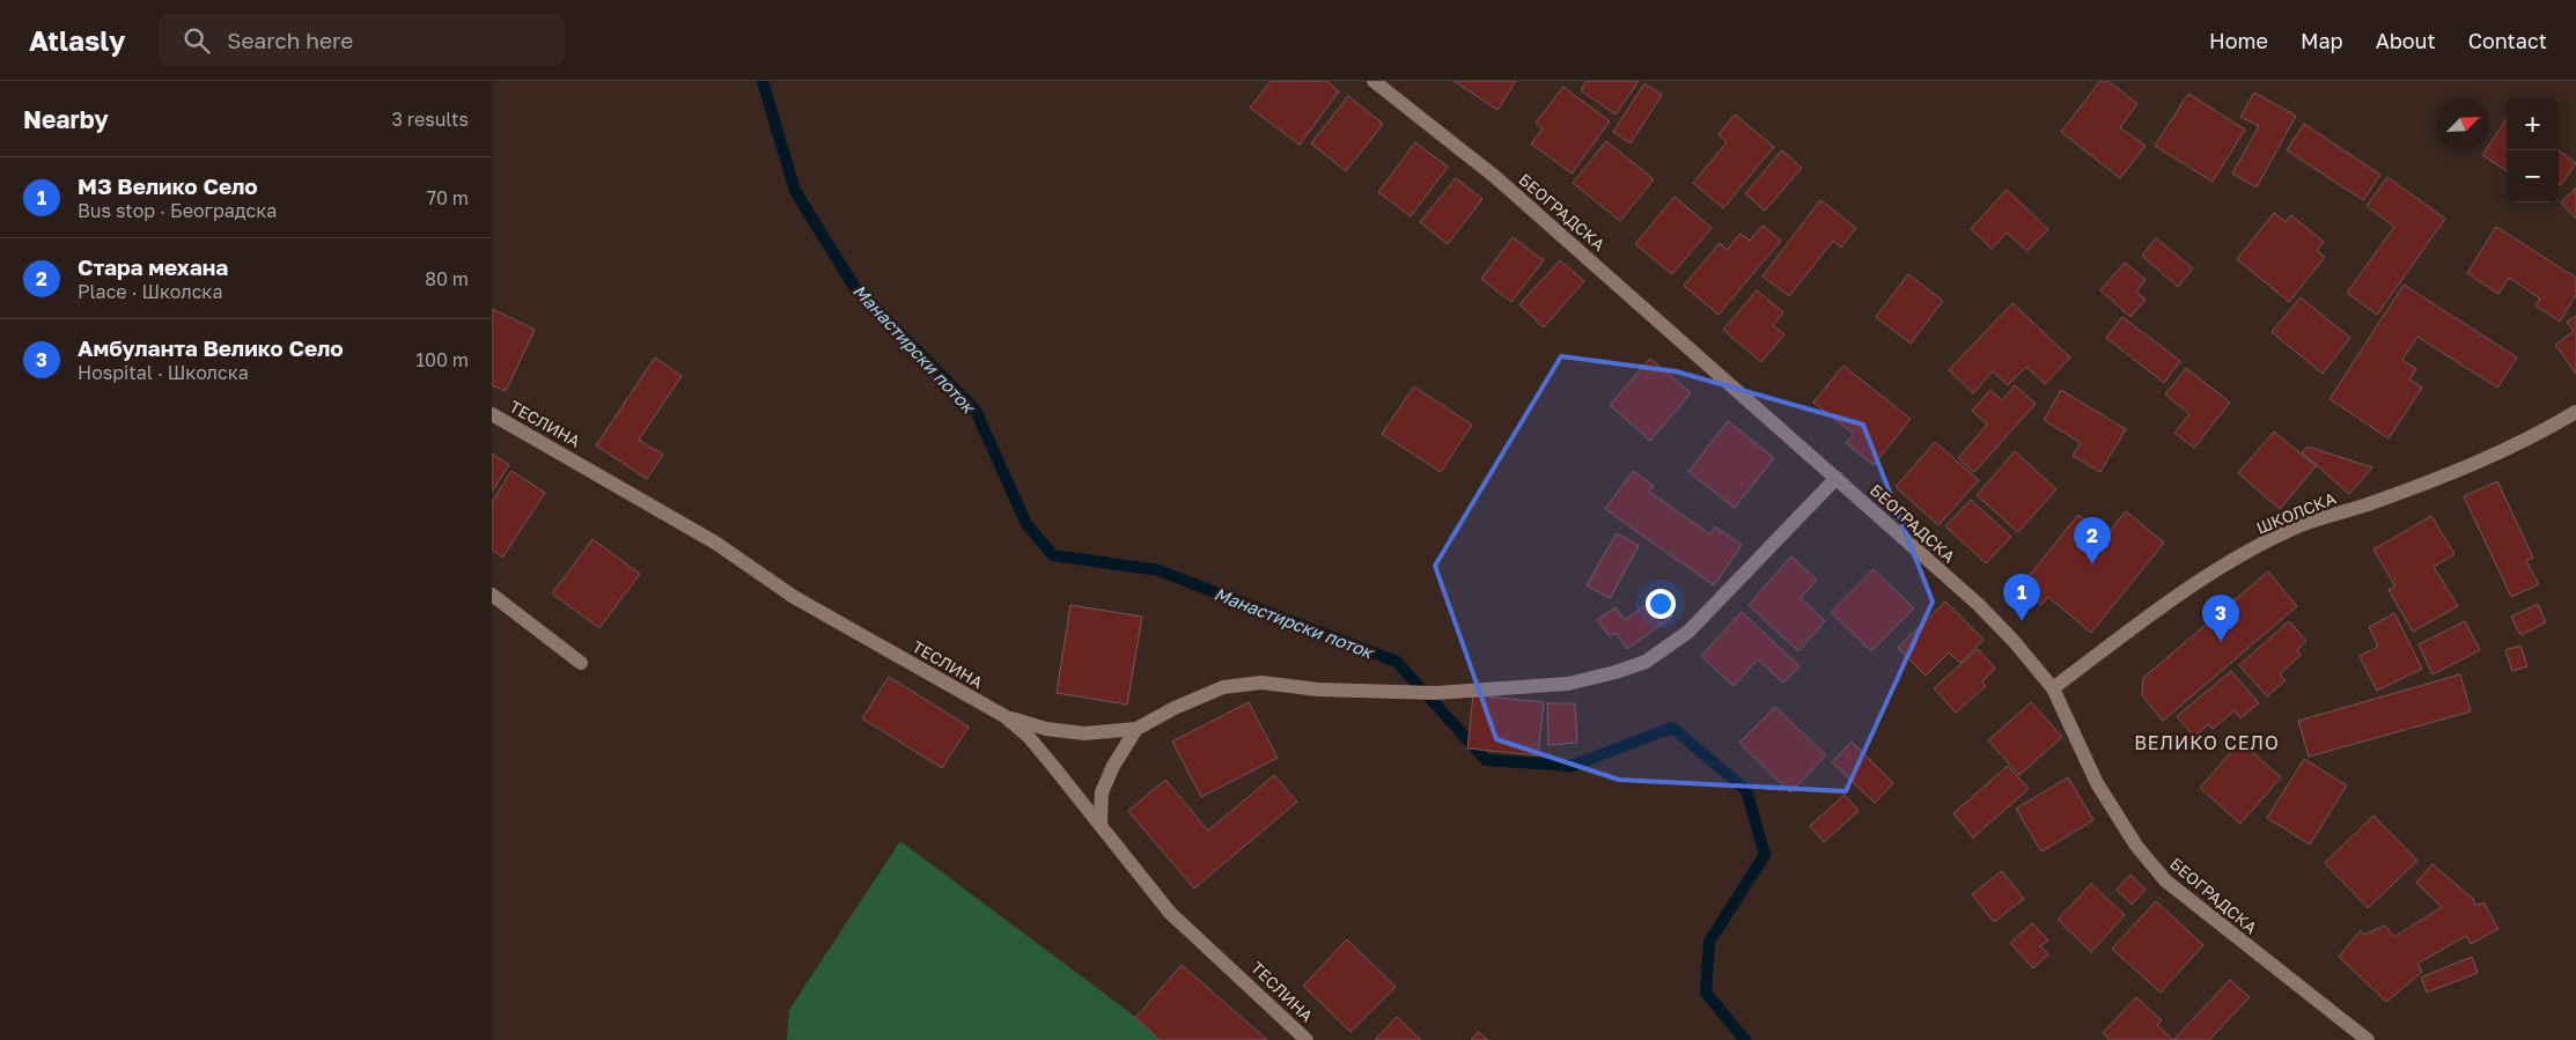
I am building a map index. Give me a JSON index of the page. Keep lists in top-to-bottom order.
{
  "streets": {
    "street": ["БЕОГРАДСКА", "ТЕСЛИНА", "ШКОЛСКА"]
  },
  "crossings": [
    ["БЕОГРАДСКА", "ШКОЛСКА"]
  ],
  "districts": ["ВЕЛИКО СЕЛО"],
  "water": ["Манастирски поток"],
  "north": "top right",
  "page": {
    "header": "Atlasly",
    "search": "Search here",
    "nav": [
      "Home",
      "Map",
      "About",
      "Contact"
    ],
    "heading": ["Nearby", "3 results"],
    "map_buttons": ["+", "−"],
    "list": [
      {
        "mark": "1",
        "name": "МЗ Велико Село",
        "note": "Bus stop · Београдска",
        "value": "70 m"
      },
      {
        "mark": "2",
        "name": "Стара механа",
        "note": "Place · Школска",
        "value": "80 m"
      },
      {
        "mark": "3",
        "name": "Амбуланта Велико Село",
        "note": "Hospital · Школска",
        "value": "100 m"
      }
    ],
    "pins": ["2", "1", "3"]
  }
}
